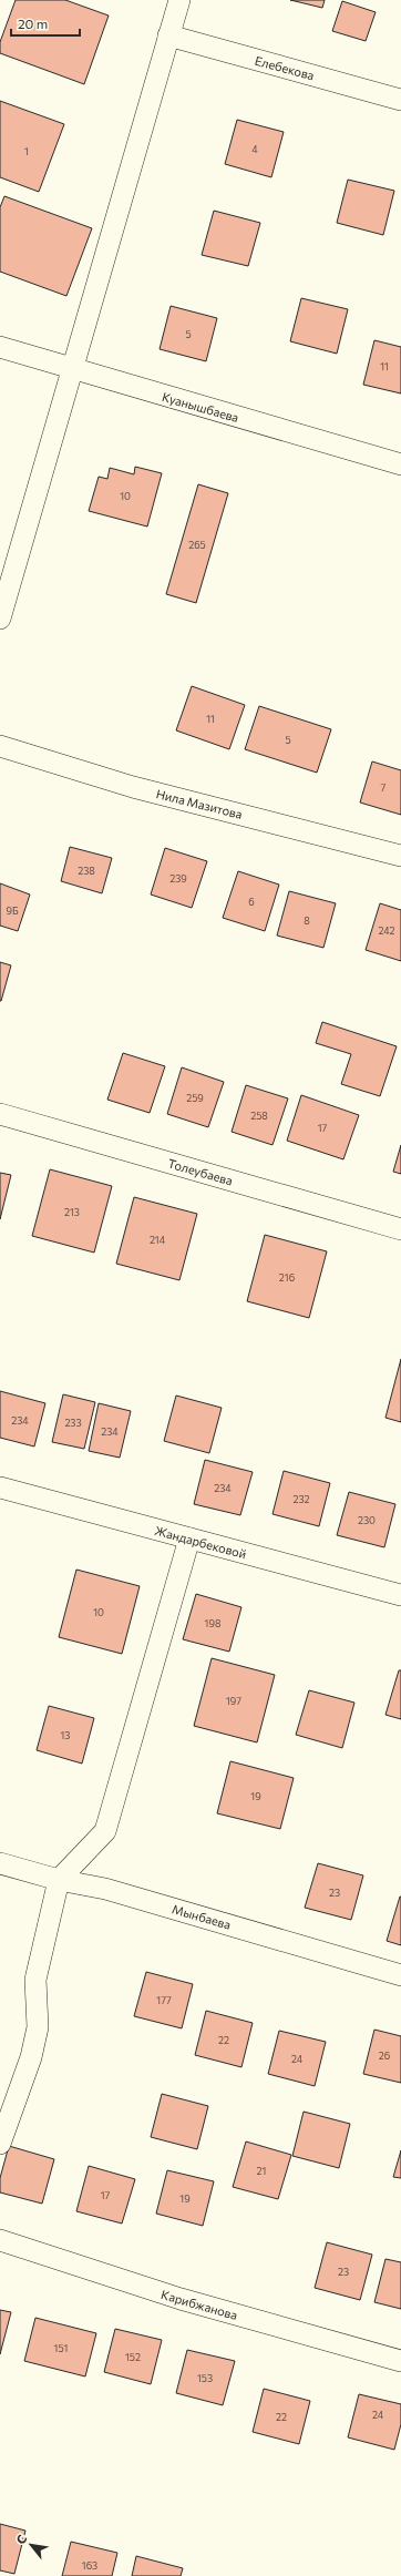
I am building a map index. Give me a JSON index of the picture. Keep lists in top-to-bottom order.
{
  "streets": {
    "street": [
      "Елебекова",
      "Куанышбаева",
      "Нила Мазитова",
      "Толеубаева",
      "Жандарбековой",
      "Мынбаева",
      "Карибжанова"
    ]
  },
  "house_numbers": [
    "4",
    "1",
    "5",
    "11",
    "10",
    "265",
    "11",
    "5",
    "7",
    "238",
    "239",
    "6",
    "9Б",
    "8",
    "242",
    "259",
    "258",
    "17",
    "213",
    "214",
    "216",
    "234",
    "233",
    "234",
    "234",
    "232",
    "230",
    "10",
    "198",
    "197",
    "13",
    "19",
    "23",
    "177",
    "22",
    "26",
    "24",
    "21",
    "17",
    "19",
    "23",
    "151",
    "152",
    "153",
    "24",
    "22",
    "163"
  ],
  "scale_bar": "20 m",
  "north": "top left"
}
